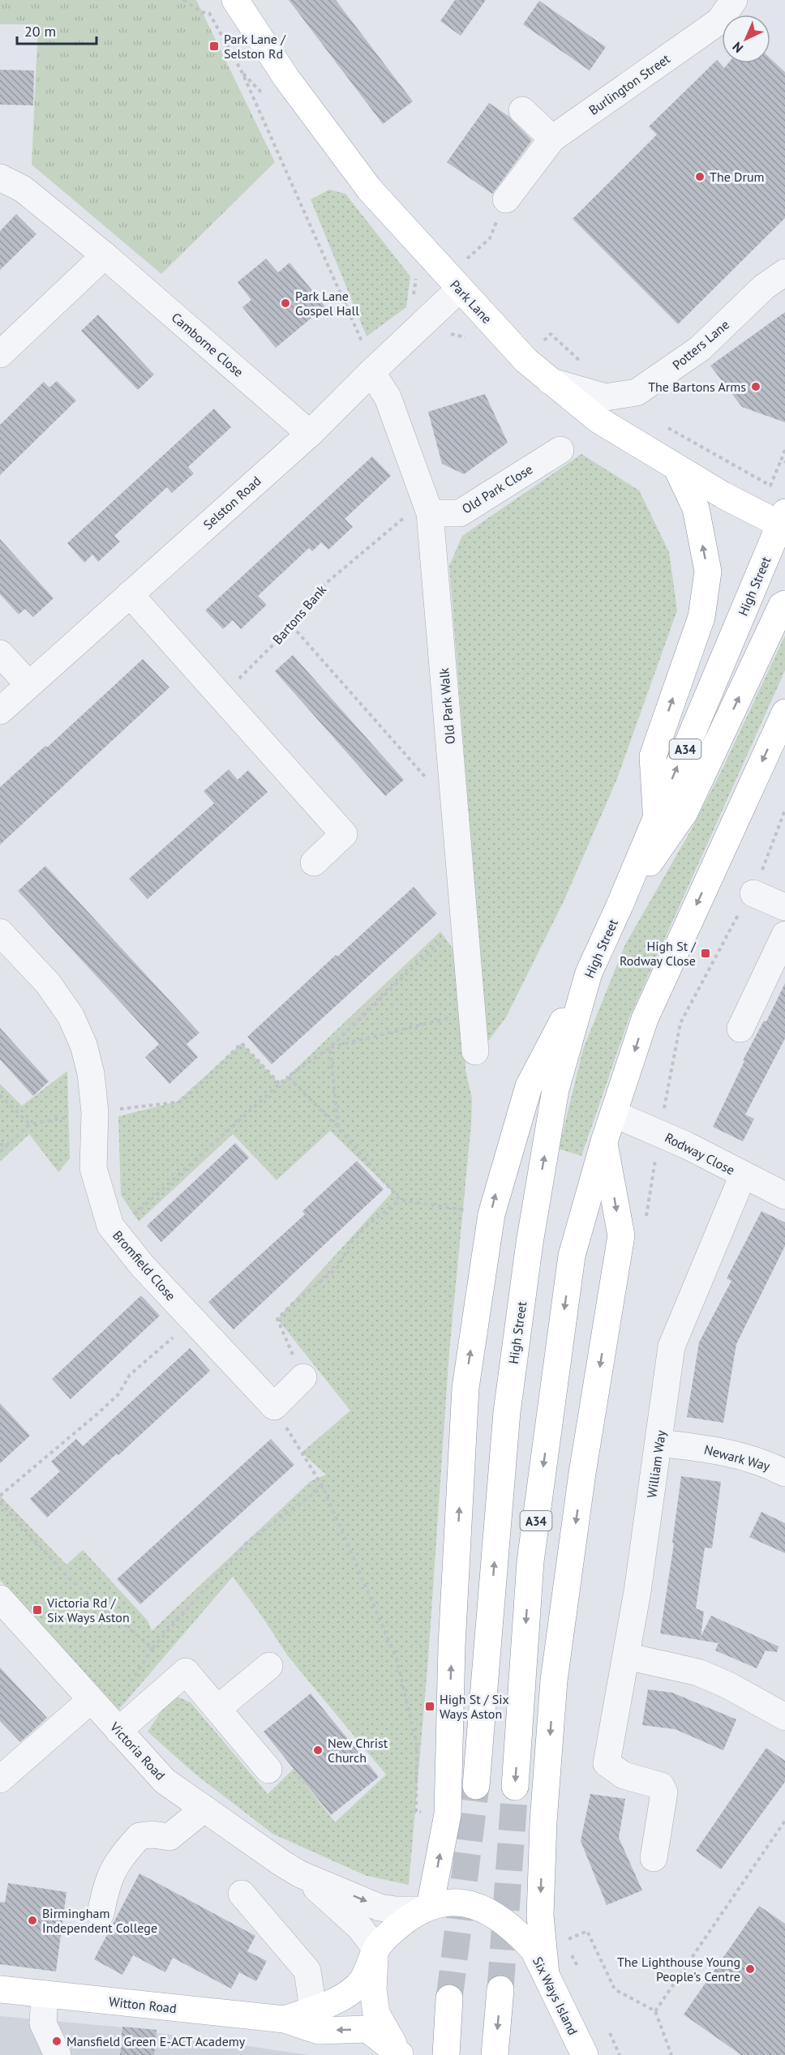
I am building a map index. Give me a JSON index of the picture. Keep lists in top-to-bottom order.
{
  "streets": {
    "main road": [
      "Park Lane",
      "High Street",
      "A34",
      "Six Ways Island",
      "Witton Road"
    ],
    "street": [
      "Burlington Street",
      "Camborne Close",
      "Potters Lane",
      "Old Park Close",
      "Selston Road",
      "Old Park Walk",
      "Rodway Close",
      "Bromfield Close",
      "Newark Way",
      "William Way",
      "Victoria Road"
    ],
    "path": ["Bartons Bank"]
  },
  "crossings": [
    ["Park Lane", "Potters Lane"],
    ["Park Lane", "Selston Road"],
    ["Park Lane", "High Street"],
    ["Park Lane", "A34"],
    ["Camborne Close", "Selston Road"],
    ["Old Park Close", "Bartons Bank"],
    ["Old Park Close", "Old Park Walk"],
    ["Selston Road", "Old Park Walk"],
    ["High Street", "A34"],
    ["Bartons Bank", "Old Park Walk"],
    ["A34", "Rodway Close"],
    ["Rodway Close", "William Way"],
    ["Newark Way", "William Way"],
    ["Victoria Road", "Six Ways Island"],
    ["Victoria Road", "Witton Road"],
    ["Six Ways Island", "Witton Road"]
  ],
  "places": {
    "transit": [
      "Park Lane / Selston Rd",
      "High St / Rodway Close",
      "Victoria Rd / Six Ways Aston",
      "High St / Six Ways Aston"
    ],
    "other": [
      "The Drum",
      "Park Lane Gospel Hall",
      "The Bartons Arms",
      "New Christ Church",
      "Birmingham Independent College",
      "The Lighthouse Young People's Centre",
      "Mansfield Green E-ACT Academy"
    ]
  },
  "scale_bar": "20 m",
  "north": "bottom left"
}
